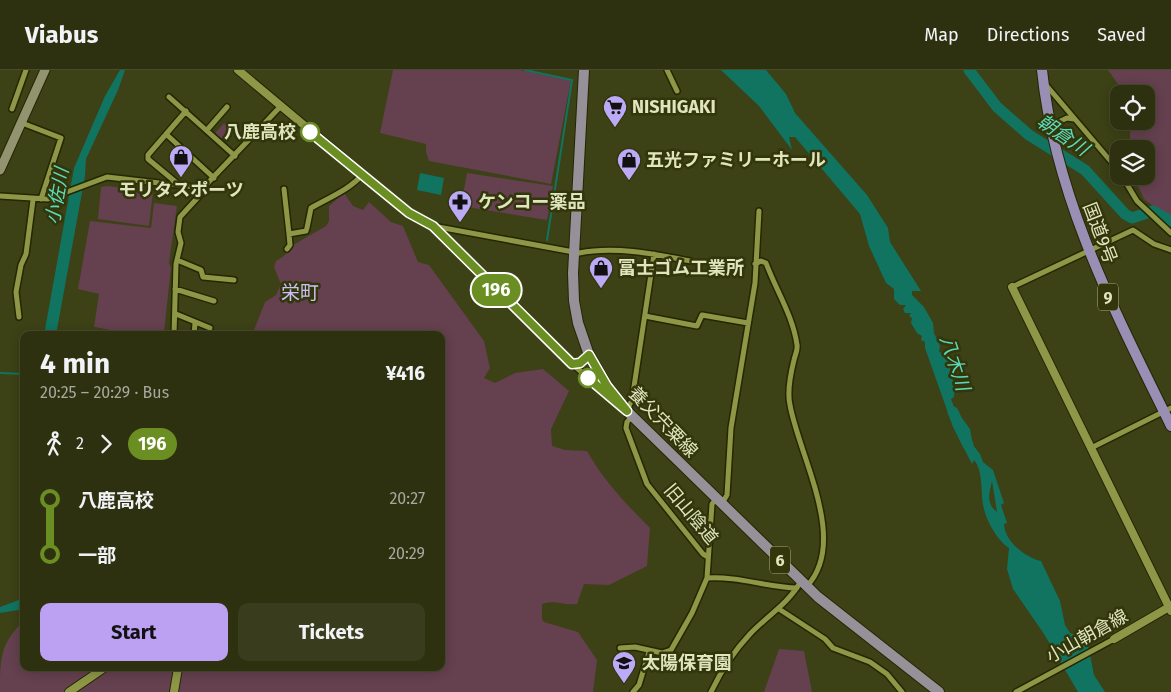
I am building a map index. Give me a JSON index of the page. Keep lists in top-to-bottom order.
{
  "streets": {
    "highway": ["国道9号", "9"],
    "main road": ["養父宍粟線", "6"],
    "street": ["旧山陰道", "小山朝倉線"]
  },
  "crossings": [
    ["養父宍粟線", "旧山陰道"]
  ],
  "districts": ["栄町"],
  "water": ["朝倉川", "小佐川", "八木川"],
  "places": {
    "supermarket": ["NISHIGAKI"],
    "other": ["八鹿高校"],
    "shop": ["モリタスポーツ", "五光ファミリーホール", "冨士ゴム工業所"],
    "pharmacy": ["ケンコー薬品"],
    "school or university": ["太陽保育園"]
  },
  "lines": ["bus line 196"],
  "page": {
    "header": "Viabus",
    "nav": ["Map", "Directions", "Saved"],
    "on_map": "196",
    "heading": ["4 min", "20:25 – 20:29 · Bus", "¥416"],
    "legs": ["2", "196"],
    "list": [
      {
        "name": "八鹿高校",
        "value": "20:27"
      },
      {
        "name": "一部",
        "value": "20:29"
      }
    ],
    "buttons": ["Start", "Tickets"]
  }
}
